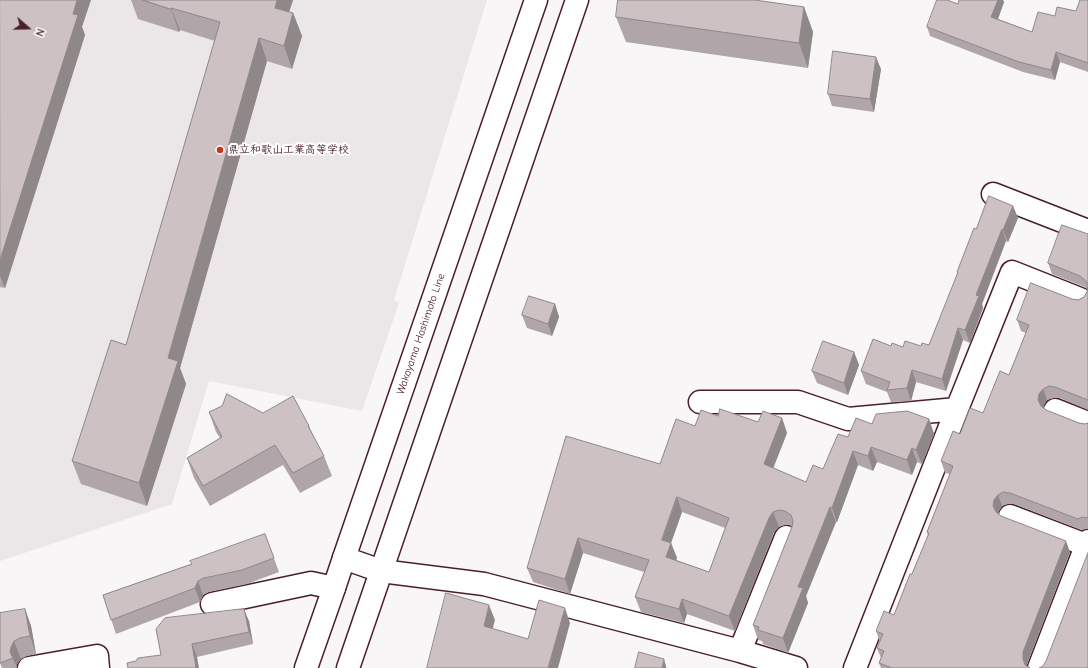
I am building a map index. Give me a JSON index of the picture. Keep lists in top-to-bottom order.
{
  "streets": {
    "street": ["Wakayama Hashimoto Line"]
  },
  "places": ["県立和歌山工業高等学校"],
  "north": "right"
}
